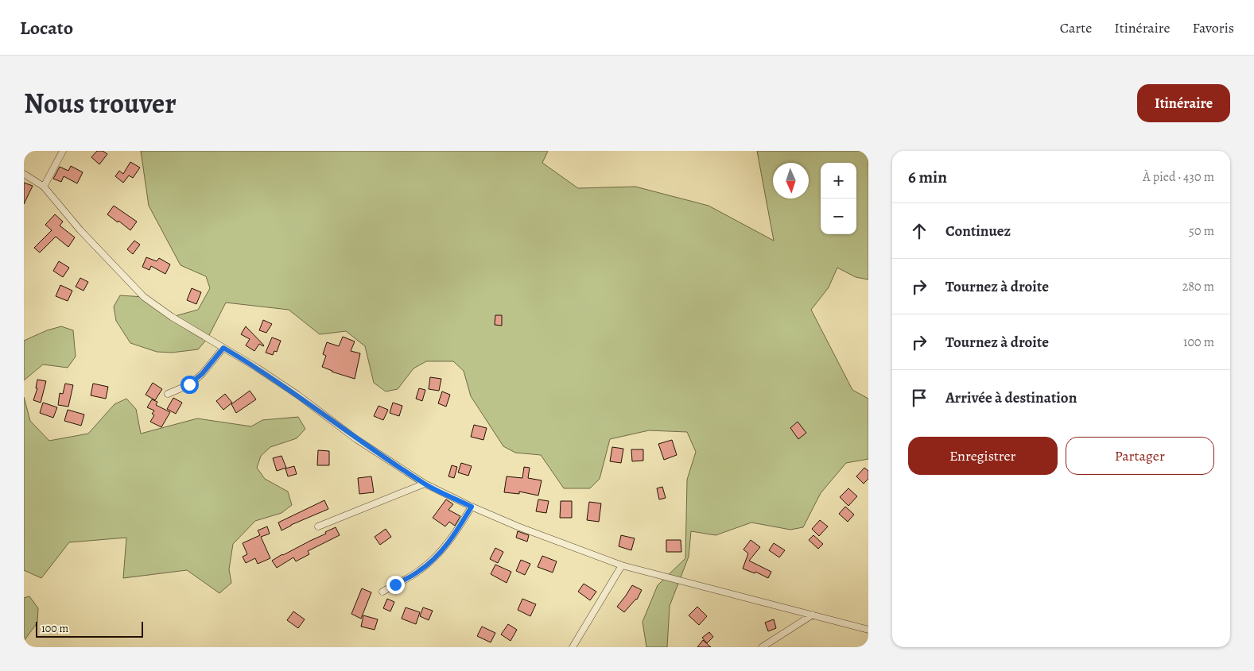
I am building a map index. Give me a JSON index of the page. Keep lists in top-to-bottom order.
{
  "scale_bar": "100 m",
  "north": "bottom",
  "page": {
    "header": "Locato",
    "nav": ["Carte", "Itinéraire", "Favoris"],
    "title": "Nous trouver",
    "buttons": [
      "Itinéraire",
      ["Enregistrer", "Partager"]
    ],
    "heading": ["6 min", "À pied · 430 m"],
    "map_buttons": ["+", "−"],
    "list": [
      ["Continuez", "50 m"],
      ["Tournez à droite", "280 m"],
      ["Tournez à droite", "100 m"],
      "Arrivée à destination"
    ],
    "scale": "100 m"
  }
}
